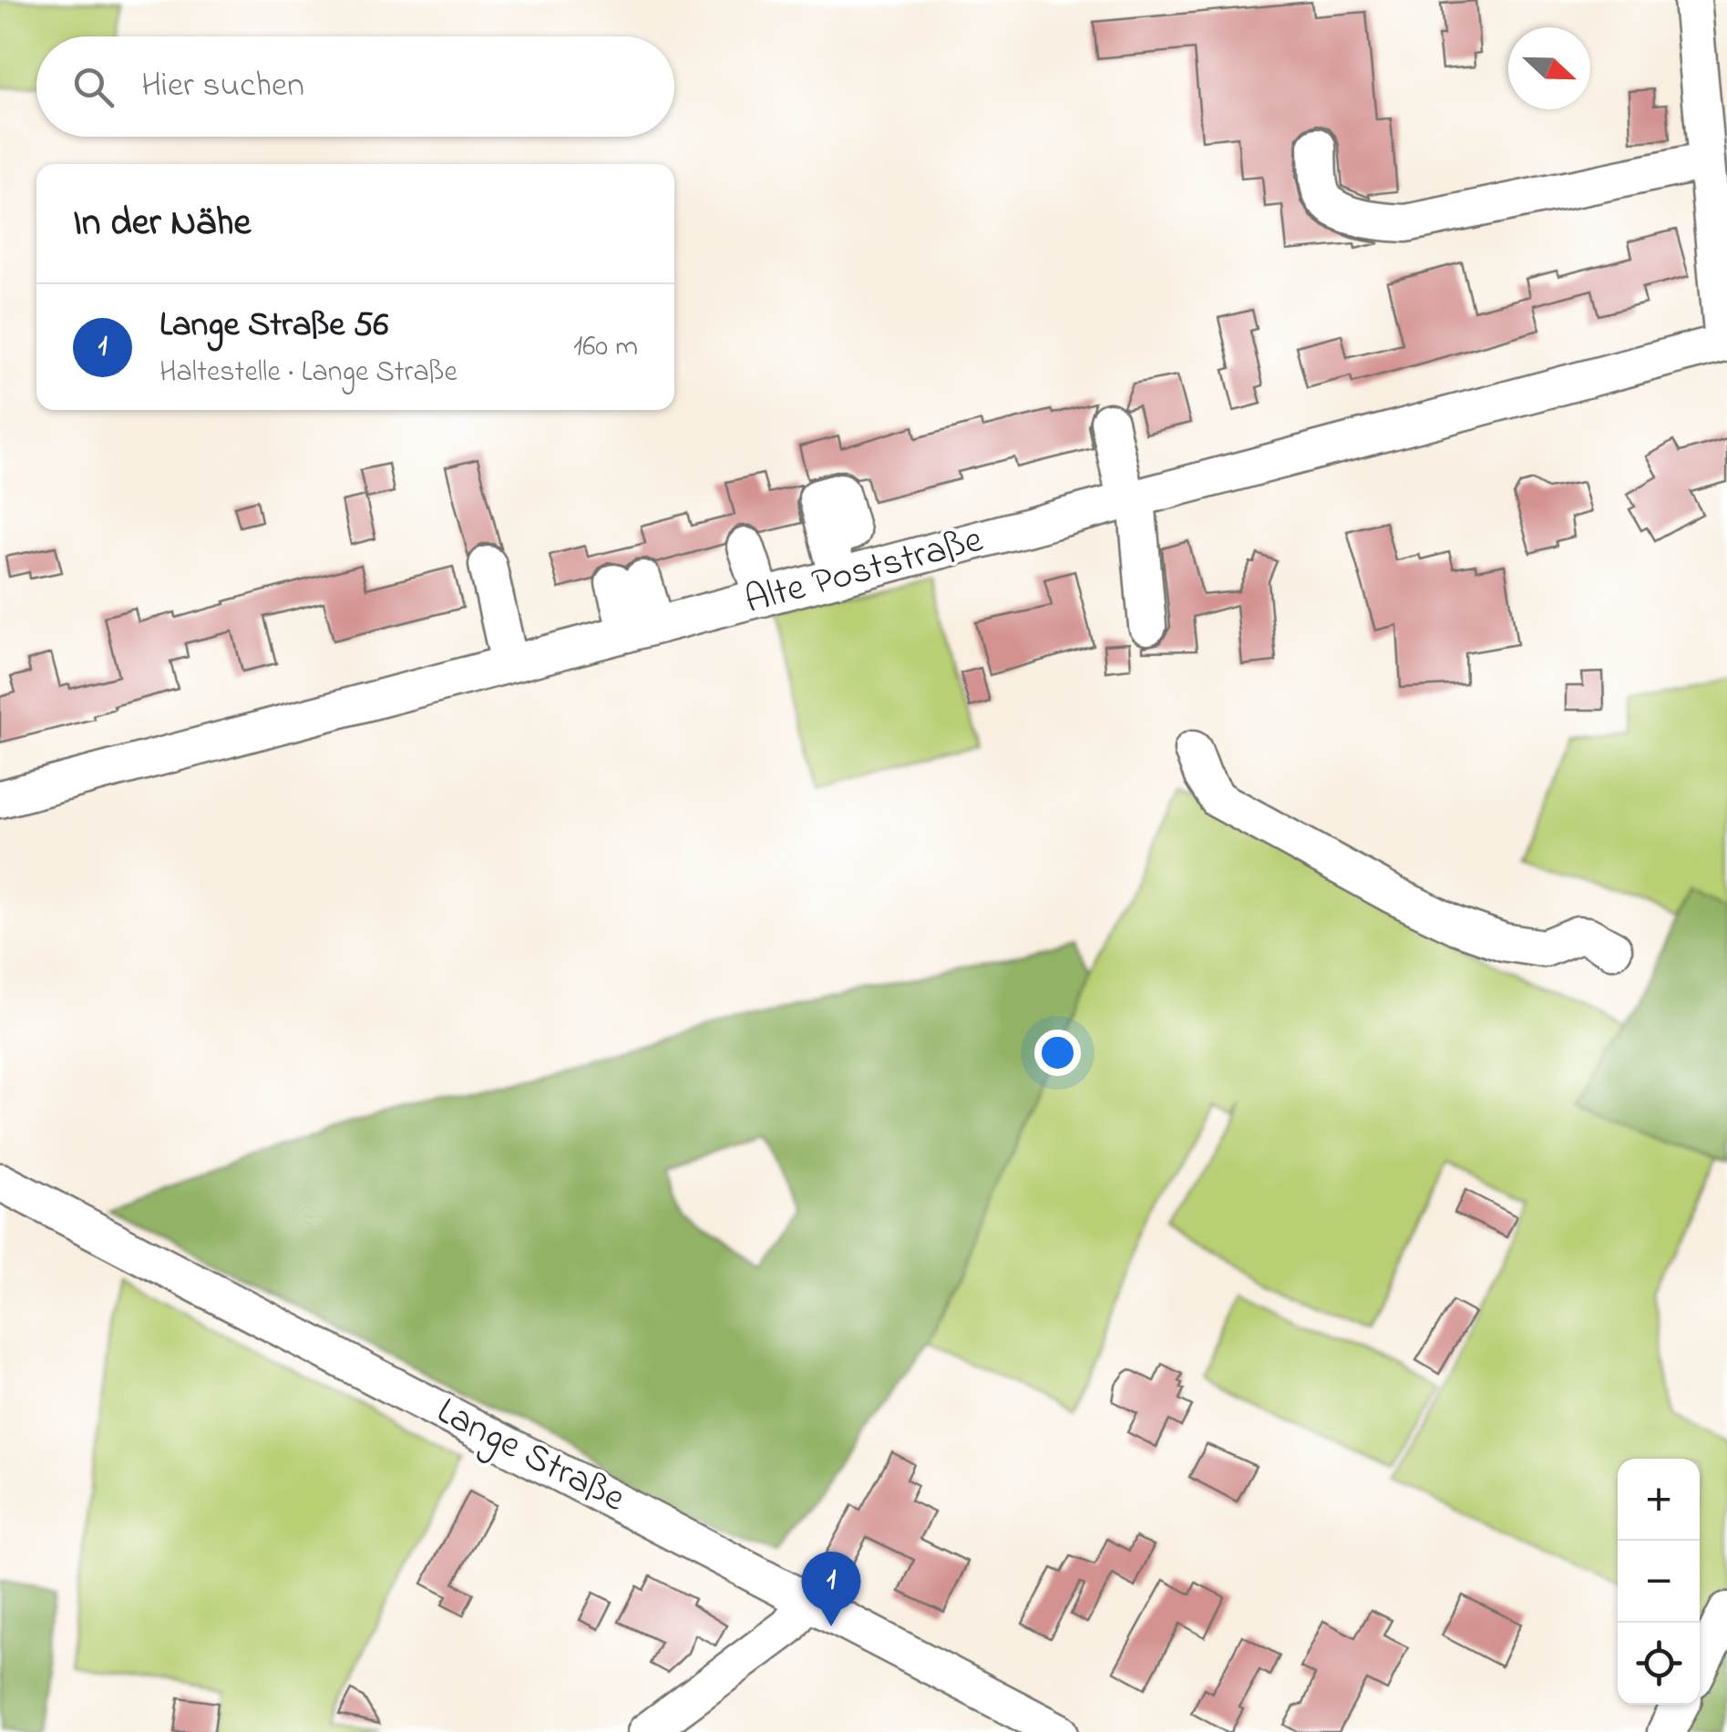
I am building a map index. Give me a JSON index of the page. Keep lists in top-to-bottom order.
{
  "streets": {
    "street": ["Alte Poststraße", "Lange Straße"]
  },
  "north": "right",
  "page": {
    "search": "Hier suchen",
    "heading": "In der Nähe",
    "list": [
      {
        "mark": "1",
        "name": "Lange Straße 56",
        "note": "Haltestelle · Lange Straße",
        "value": "160 m"
      }
    ],
    "map_buttons": ["+", "−"],
    "pins": "1"
  }
}
